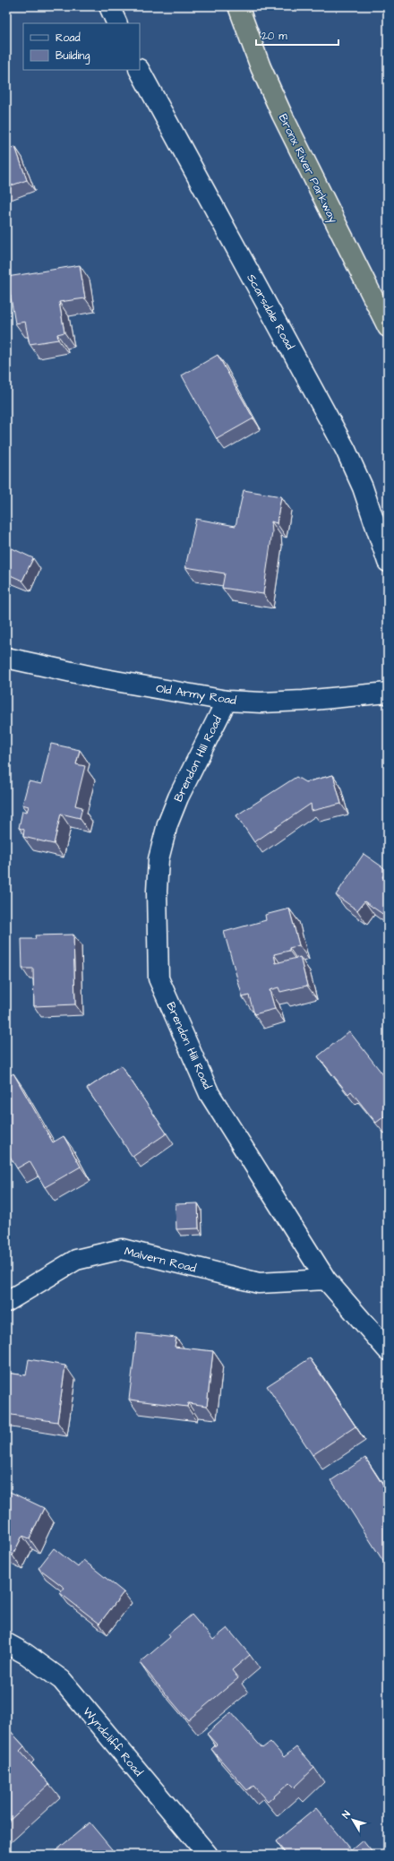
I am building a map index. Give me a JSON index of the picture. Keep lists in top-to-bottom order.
{
  "streets": {
    "highway": ["Bronx River Parkway"],
    "street": [
      "Scarsdale Road",
      "Old Army Road",
      "Brendon Hill Road",
      "Malvern Road",
      "Wyndcliff Road"
    ]
  },
  "crossings": [
    ["Old Army Road", "Brendon Hill Road"],
    ["Brendon Hill Road", "Malvern Road"]
  ],
  "legend": ["Road", "Building"],
  "scale_bar": "20 m",
  "north": "top left"
}
